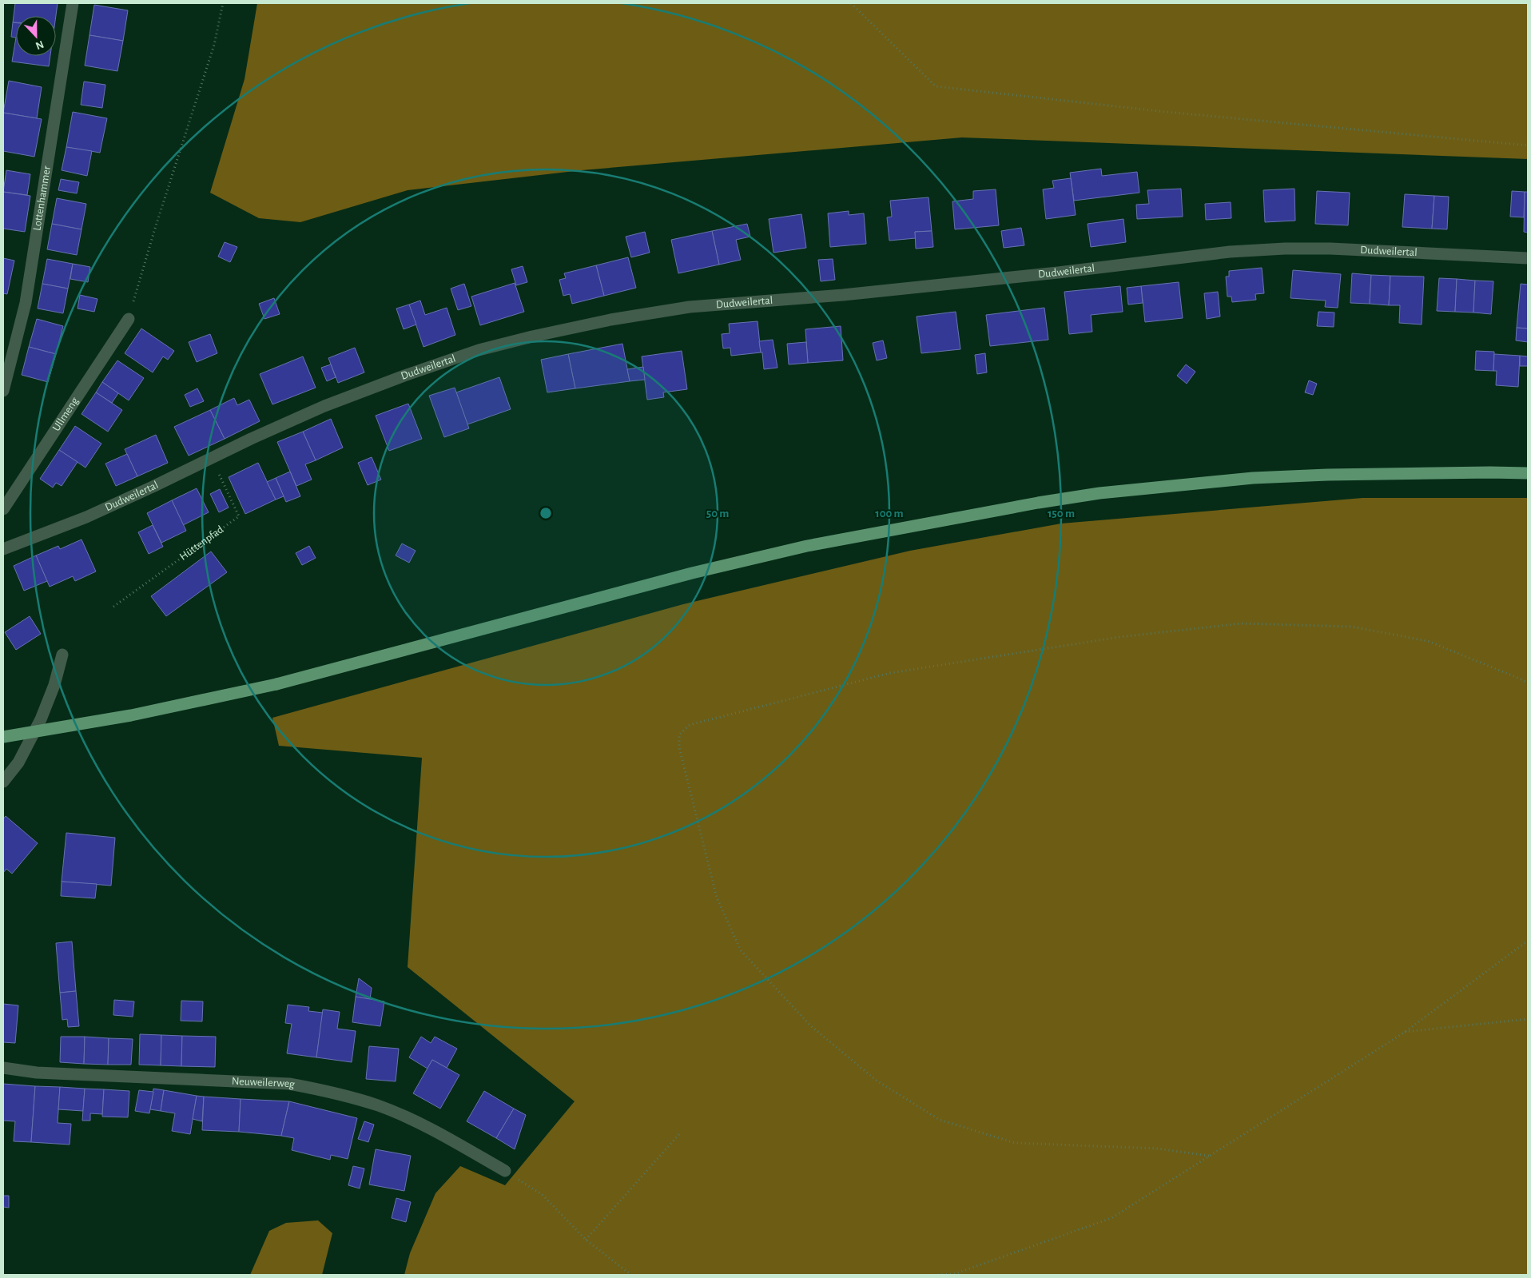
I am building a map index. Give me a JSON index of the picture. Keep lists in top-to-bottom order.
{
  "streets": {
    "street": [
      "Lottenhammer",
      "Dudweilertal",
      "Ullmeng",
      "Neuweilerweg"
    ],
    "path": ["Hüttenpfad"]
  },
  "crossings": [
    ["Dudweilertal", "Hüttenpfad"]
  ],
  "north": "bottom",
  "rings": ["50 m", "100 m", "150 m"]
}
